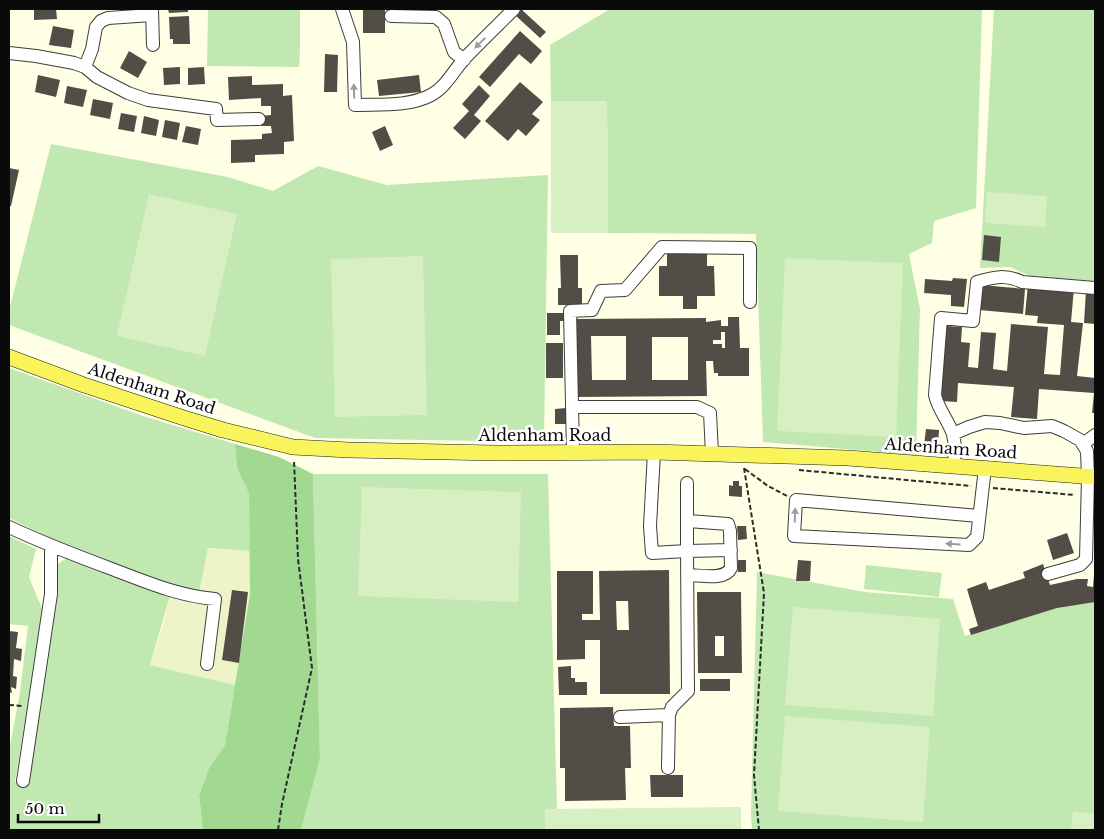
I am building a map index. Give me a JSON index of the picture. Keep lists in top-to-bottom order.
{
  "streets": {
    "main road": ["Aldenham Road"]
  },
  "scale_bar": "50 m"
}
